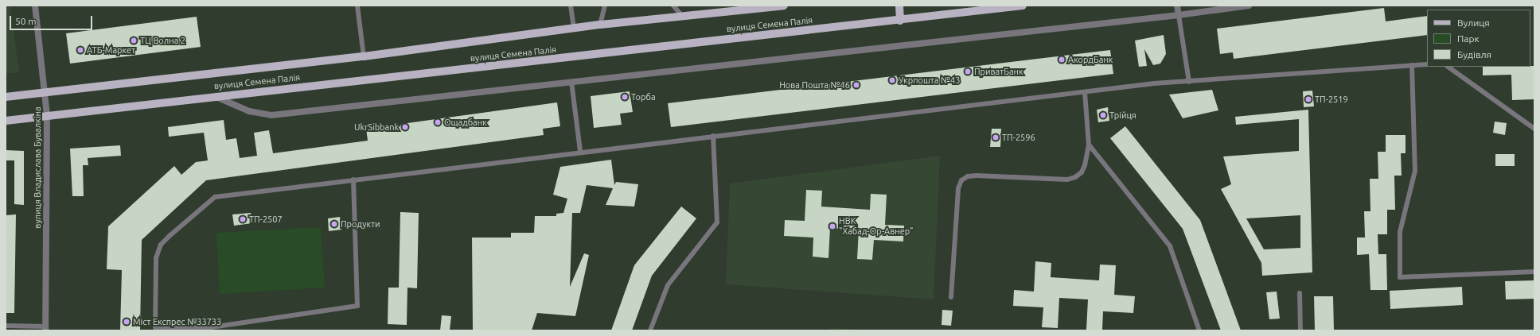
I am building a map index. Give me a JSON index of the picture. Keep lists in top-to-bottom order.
{
  "streets": {
    "main road": ["вулиця Семена Палія"],
    "street": ["вулиця Владислава Бувалкіна"]
  },
  "crossings": [
    ["вулиця Семена Палія", "вулиця Владислава Бувалкіна"]
  ],
  "places": [
    "ТЦ Волна 2",
    "АТБ-Маркет",
    "АкордБанк",
    "ПриватБанк",
    "Укрпошта №43",
    "Нова Пошта №46",
    "Торба",
    "ТП-2519",
    "Трійця",
    "Ощадбанк",
    "UkrSibbank",
    "ТП-2596",
    "ТП-2507",
    "Продукти",
    "НВК \"Хабад-Ор-Авнер\"",
    "Міст Експрес №33733"
  ],
  "legend": ["Вулиця", "Парк", "Будівля"],
  "scale_bar": "50 m"
}
